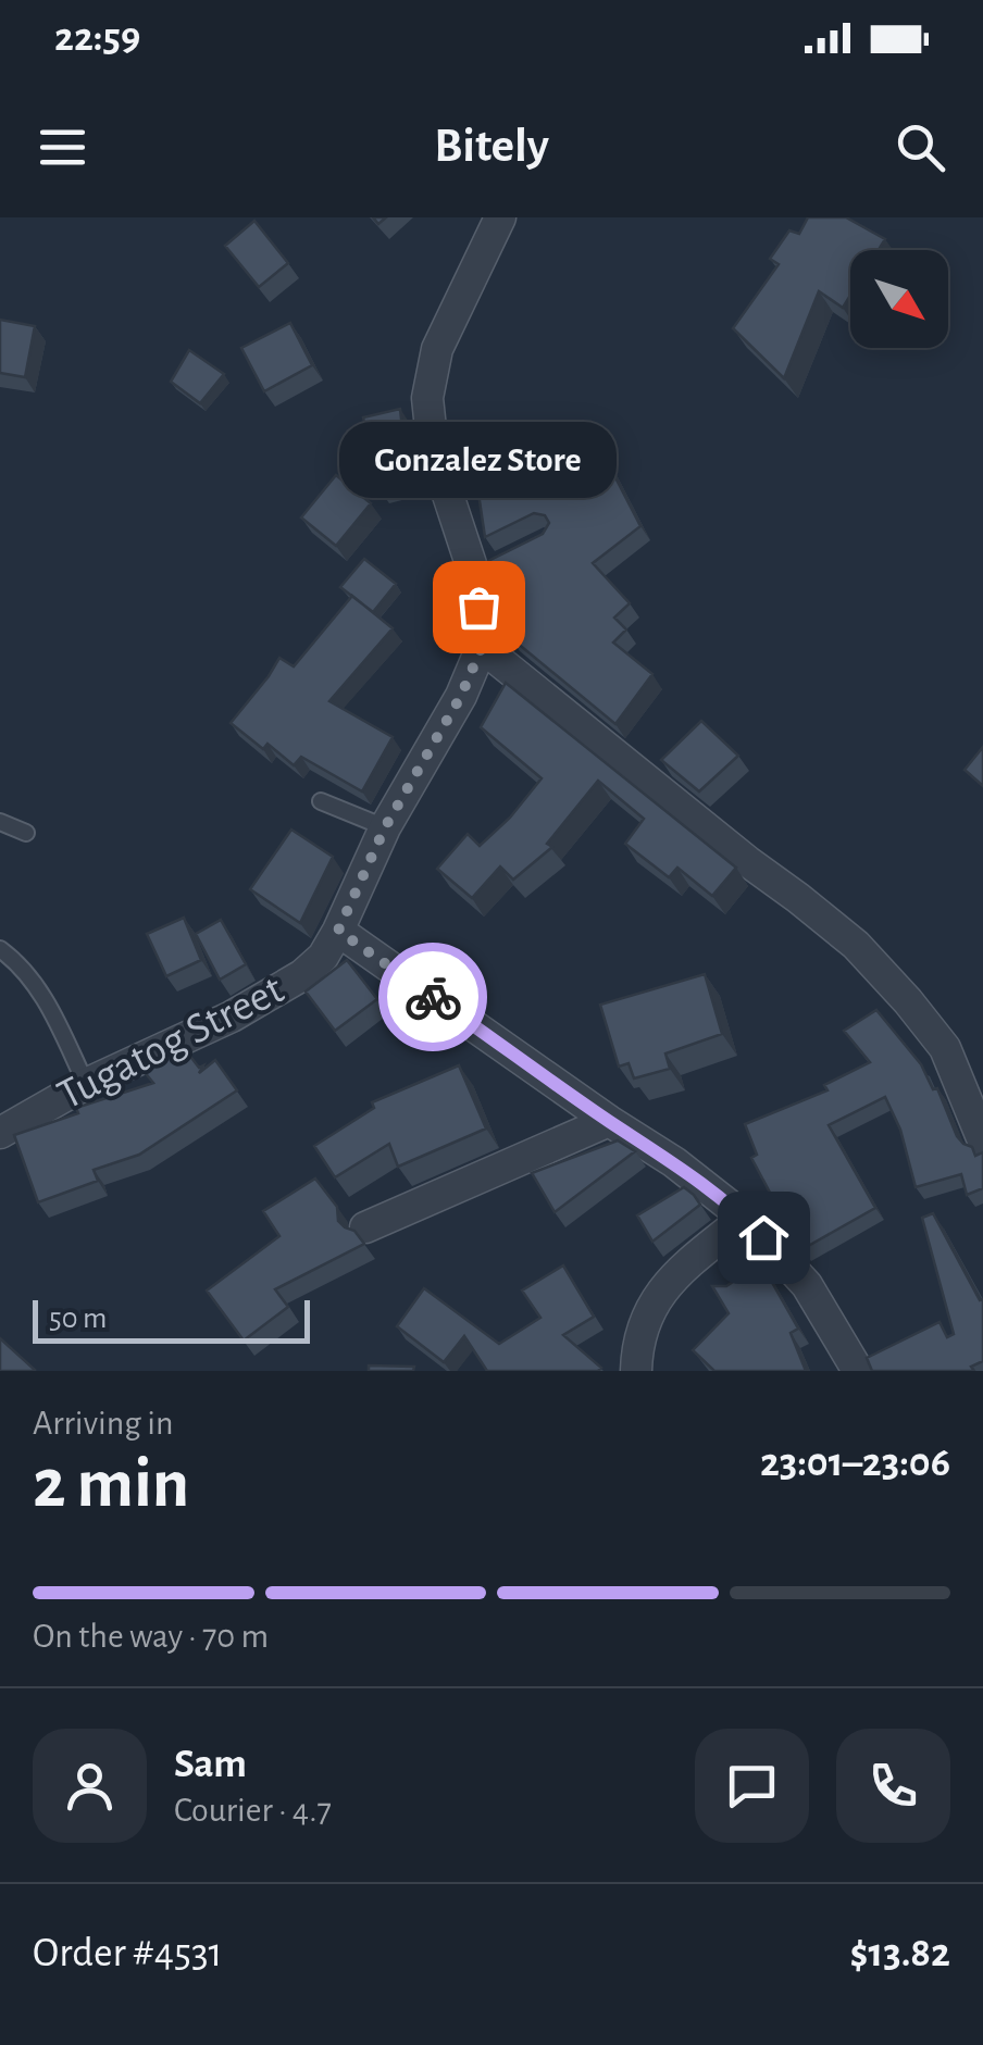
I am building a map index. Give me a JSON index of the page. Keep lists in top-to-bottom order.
{
  "streets": {
    "street": ["Tugatog Street"]
  },
  "places": ["Gonzalez Store"],
  "scale_bar": "50 m",
  "north": "bottom right",
  "page": {
    "status": "22:59",
    "header": "Bitely",
    "bubble": "Gonzalez Store",
    "scale": "50 m",
    "heading": ["2 min", "Arriving in", "23:01–23:06"],
    "panel": [
      "Sam",
      "Courier · 4.7",
      "Order #4531",
      "$13.82"
    ],
    "bar": "On the way · 70 m"
  }
}
